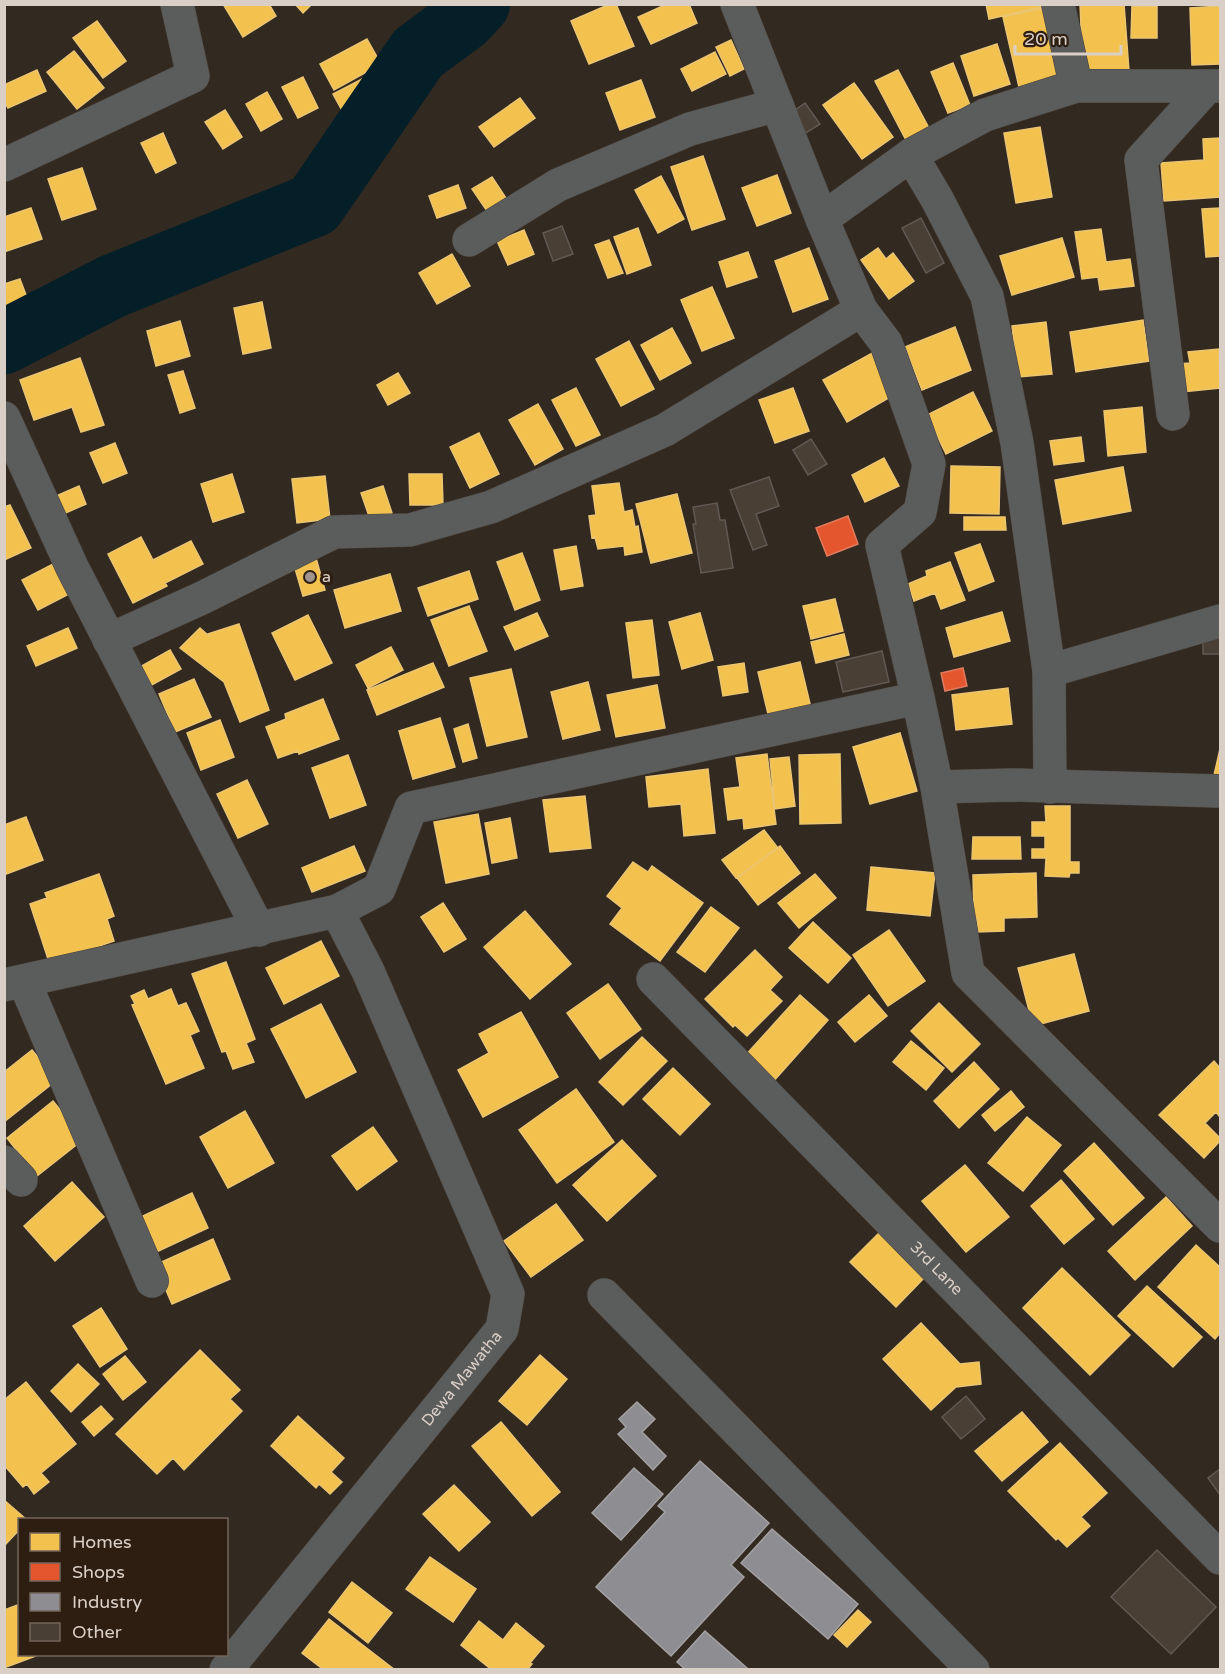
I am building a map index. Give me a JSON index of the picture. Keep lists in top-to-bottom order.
{
  "streets": {
    "street": ["3rd Lane", "Dewa Mawatha"]
  },
  "places": ["a"],
  "legend": [
    "Homes",
    "Shops",
    "Industry",
    "Other"
  ],
  "scale_bar": "20 m"
}
